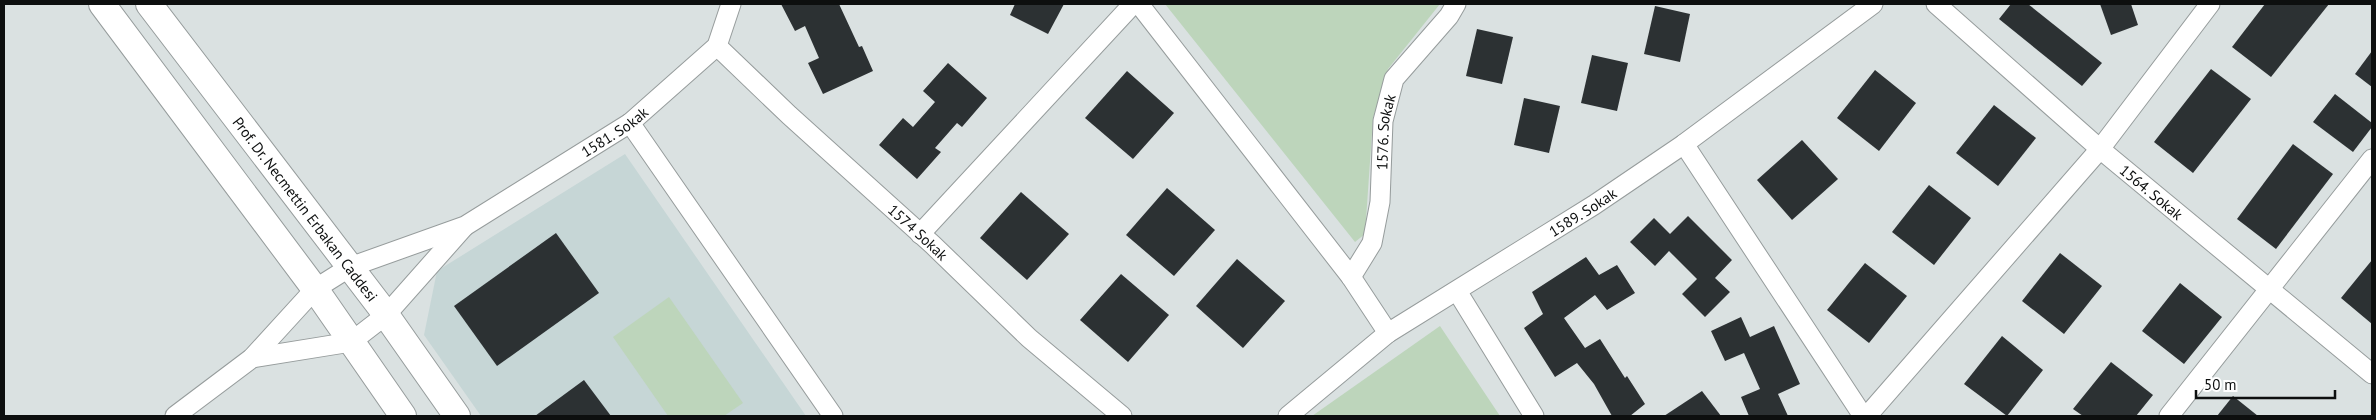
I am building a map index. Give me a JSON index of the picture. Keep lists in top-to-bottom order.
{
  "streets": {
    "main road": ["Prof. Dr. Necmettin Erbakan Caddesi"],
    "street": [
      "1581. Sokak",
      "1576. Sokak",
      "1564. Sokak",
      "1589. Sokak",
      "1574 Sokak"
    ]
  },
  "crossings": [
    ["1581. Sokak", "1574 Sokak"]
  ],
  "scale_bar": "50 m"
}
